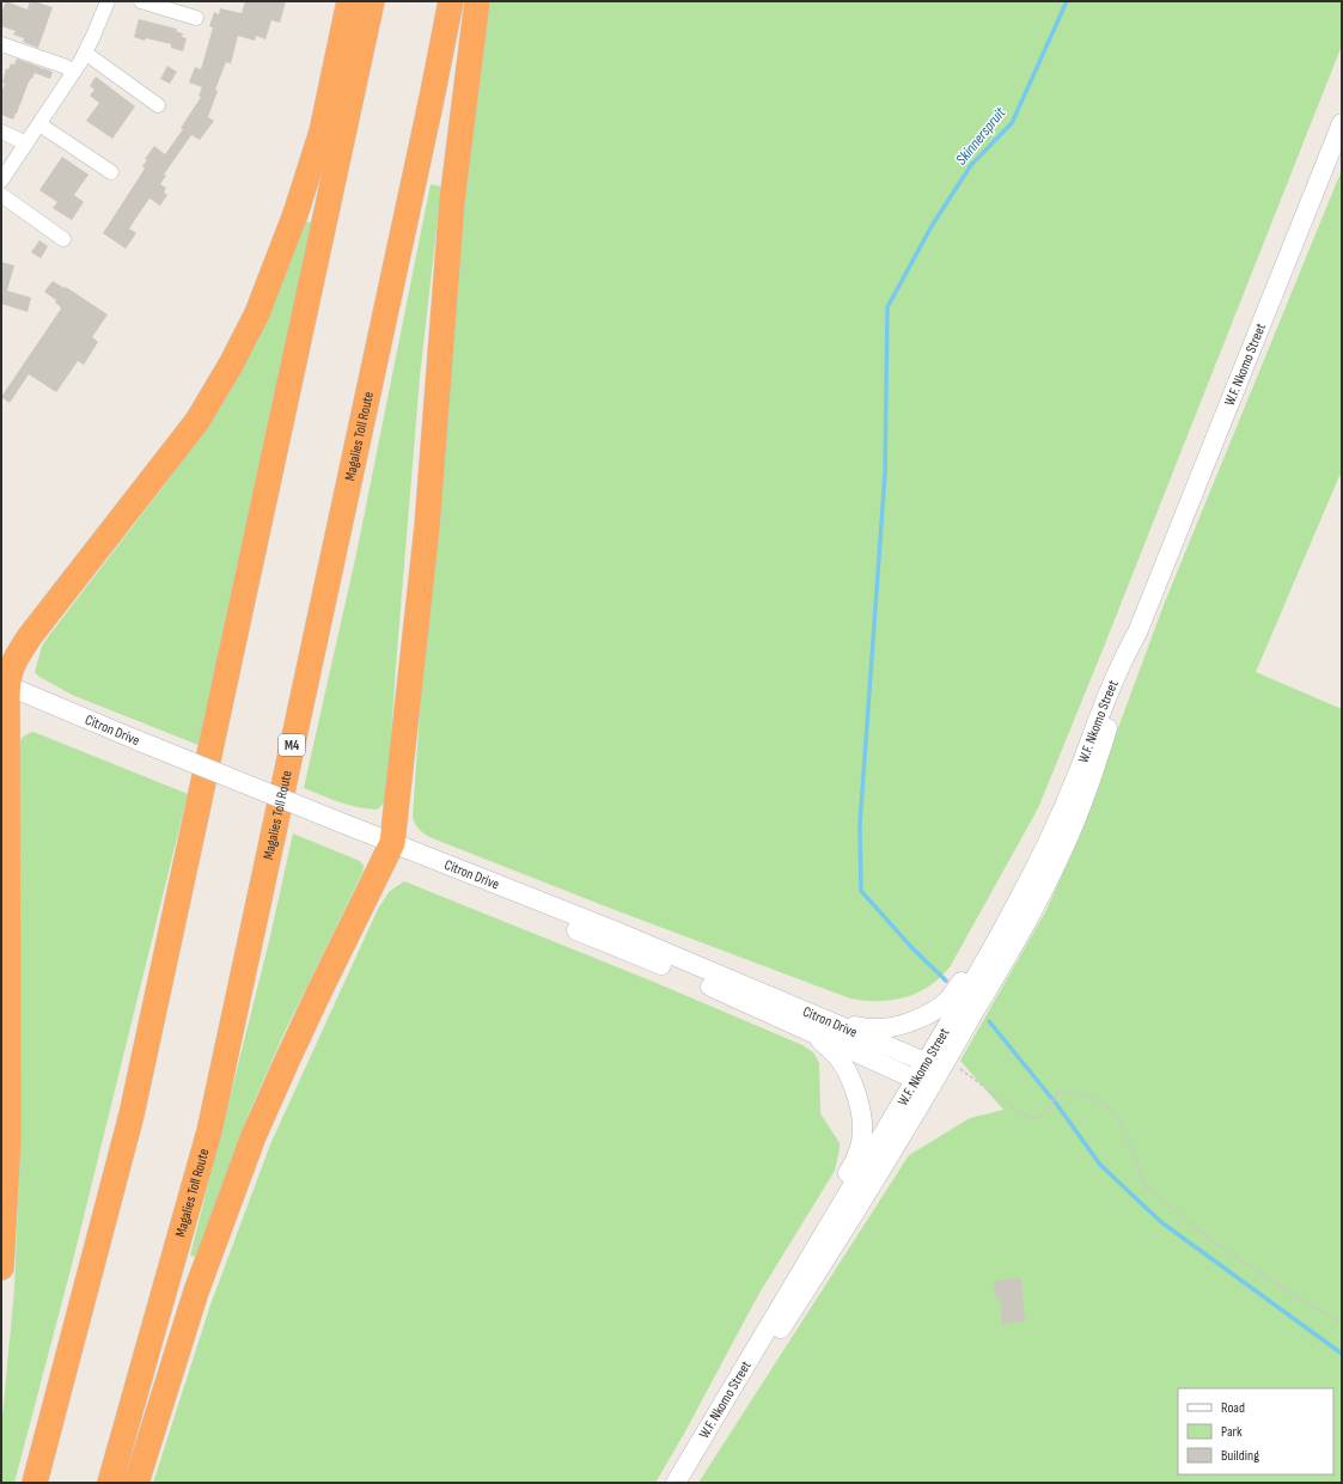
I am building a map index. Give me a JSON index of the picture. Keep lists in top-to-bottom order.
{
  "streets": {
    "highway": ["Magalies Toll Route", "M4"],
    "main road": ["W.F. Nkomo Street", "Citron Drive"]
  },
  "crossings": [
    ["W.F. Nkomo Street", "Citron Drive"]
  ],
  "water": ["Skinnerspruit"],
  "legend": ["Road", "Park", "Building"]
}
